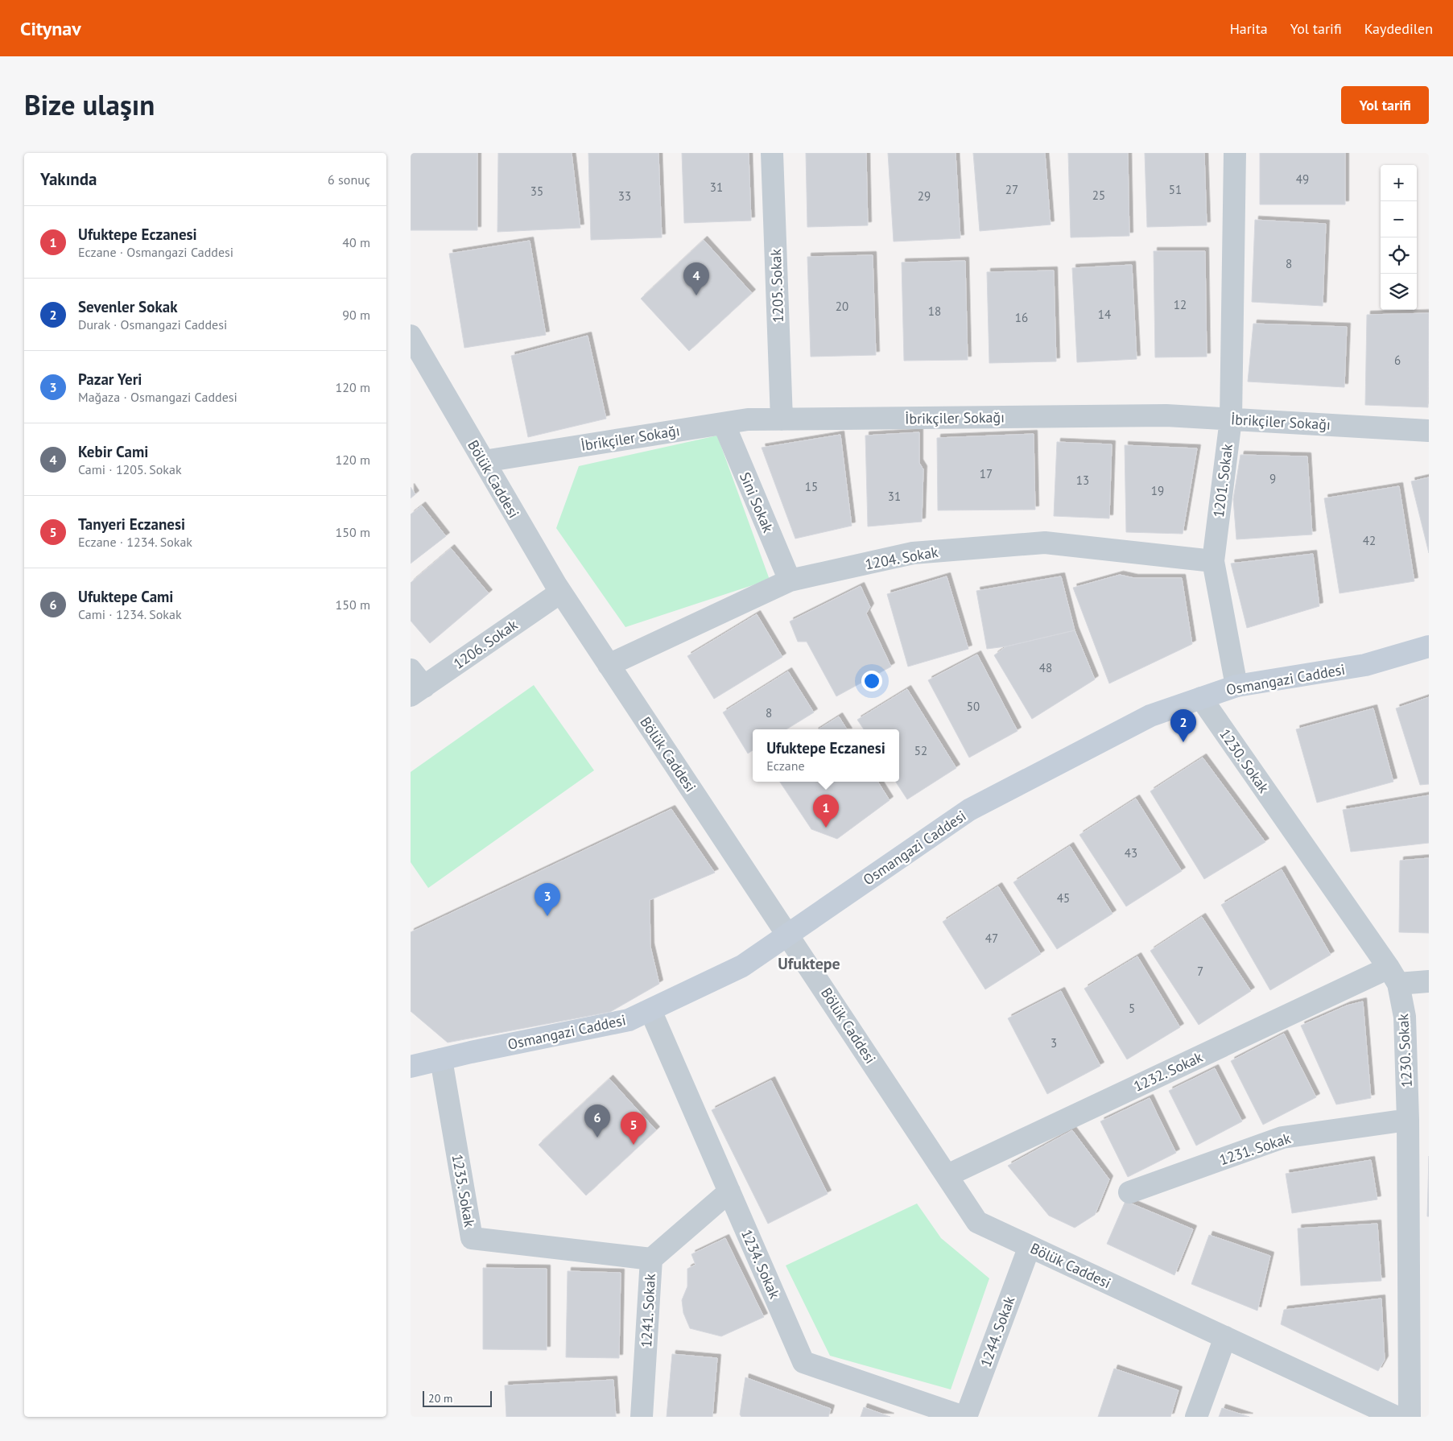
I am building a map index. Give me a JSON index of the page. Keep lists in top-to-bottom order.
{
  "streets": {
    "main road": ["Osmangazi Caddesi"],
    "street": [
      "1205. Sokak",
      "İbrikçiler Sokağı",
      "Bölük Caddesi",
      "1201. Sokak",
      "Sini Sokak",
      "1204. Sokak",
      "1206. Sokak",
      "1230. Sokak",
      "1232. Sokak",
      "1231. Sokak",
      "1235. Sokak",
      "1234. Sokak",
      "1241. Sokak",
      "1244. Sokak"
    ]
  },
  "crossings": [
    ["1205. Sokak", "İbrikçiler Sokağı"],
    ["İbrikçiler Sokağı", "Bölük Caddesi"],
    ["İbrikçiler Sokağı", "1201. Sokak"],
    ["İbrikçiler Sokağı", "Sini Sokak"],
    ["Bölük Caddesi", "1204. Sokak"],
    ["Bölük Caddesi", "1206. Sokak"],
    ["Bölük Caddesi", "Osmangazi Caddesi"],
    ["Bölük Caddesi", "1232. Sokak"],
    ["Bölük Caddesi", "1244. Sokak"],
    ["1201. Sokak", "1204. Sokak"],
    ["1201. Sokak", "Osmangazi Caddesi"],
    ["Sini Sokak", "1204. Sokak"],
    ["Osmangazi Caddesi", "1230. Sokak"],
    ["Osmangazi Caddesi", "1235. Sokak"],
    ["Osmangazi Caddesi", "1234. Sokak"],
    ["1230. Sokak", "1232. Sokak"],
    ["1230. Sokak", "1231. Sokak"],
    ["1235. Sokak", "1241. Sokak"],
    ["1234. Sokak", "1241. Sokak"],
    ["1234. Sokak", "1244. Sokak"]
  ],
  "districts": ["Ufuktepe"],
  "house_numbers": [
    "49",
    "31",
    "27",
    "51",
    "35",
    "25",
    "33",
    "29",
    "8",
    "12",
    "20",
    "18",
    "14",
    "16",
    "6",
    "17",
    "9",
    "13",
    "15",
    "19",
    "31",
    "42",
    "48",
    "50",
    "8",
    "52",
    "43",
    "45",
    "47",
    "7",
    "5",
    "3"
  ],
  "scale_bar": "20 m",
  "page": {
    "header": "Citynav",
    "nav": ["Harita", "Yol tarifi", "Kaydedilen"],
    "title": "Bize ulaşın",
    "buttons": "Yol tarifi",
    "heading": ["Yakında", "6 sonuç"],
    "map_buttons": ["+", "−"],
    "list": [
      {
        "mark": "1",
        "name": "Ufuktepe Eczanesi",
        "note": "Eczane · Osmangazi Caddesi",
        "value": "40 m"
      },
      {
        "mark": "2",
        "name": "Sevenler Sokak",
        "note": "Durak · Osmangazi Caddesi",
        "value": "90 m"
      },
      {
        "mark": "3",
        "name": "Pazar Yeri",
        "note": "Mağaza · Osmangazi Caddesi",
        "value": "120 m"
      },
      {
        "mark": "4",
        "name": "Kebir Cami",
        "note": "Cami · 1205. Sokak",
        "value": "120 m"
      },
      {
        "mark": "5",
        "name": "Tanyeri Eczanesi",
        "note": "Eczane · 1234. Sokak",
        "value": "150 m"
      },
      {
        "mark": "6",
        "name": "Ufuktepe Cami",
        "note": "Cami · 1234. Sokak",
        "value": "150 m"
      }
    ],
    "pins": [
      "4",
      "2",
      "1",
      "3",
      "6",
      "5"
    ],
    "popup": ["Ufuktepe Eczanesi", "Eczane"],
    "scale": "20 m"
  }
}
